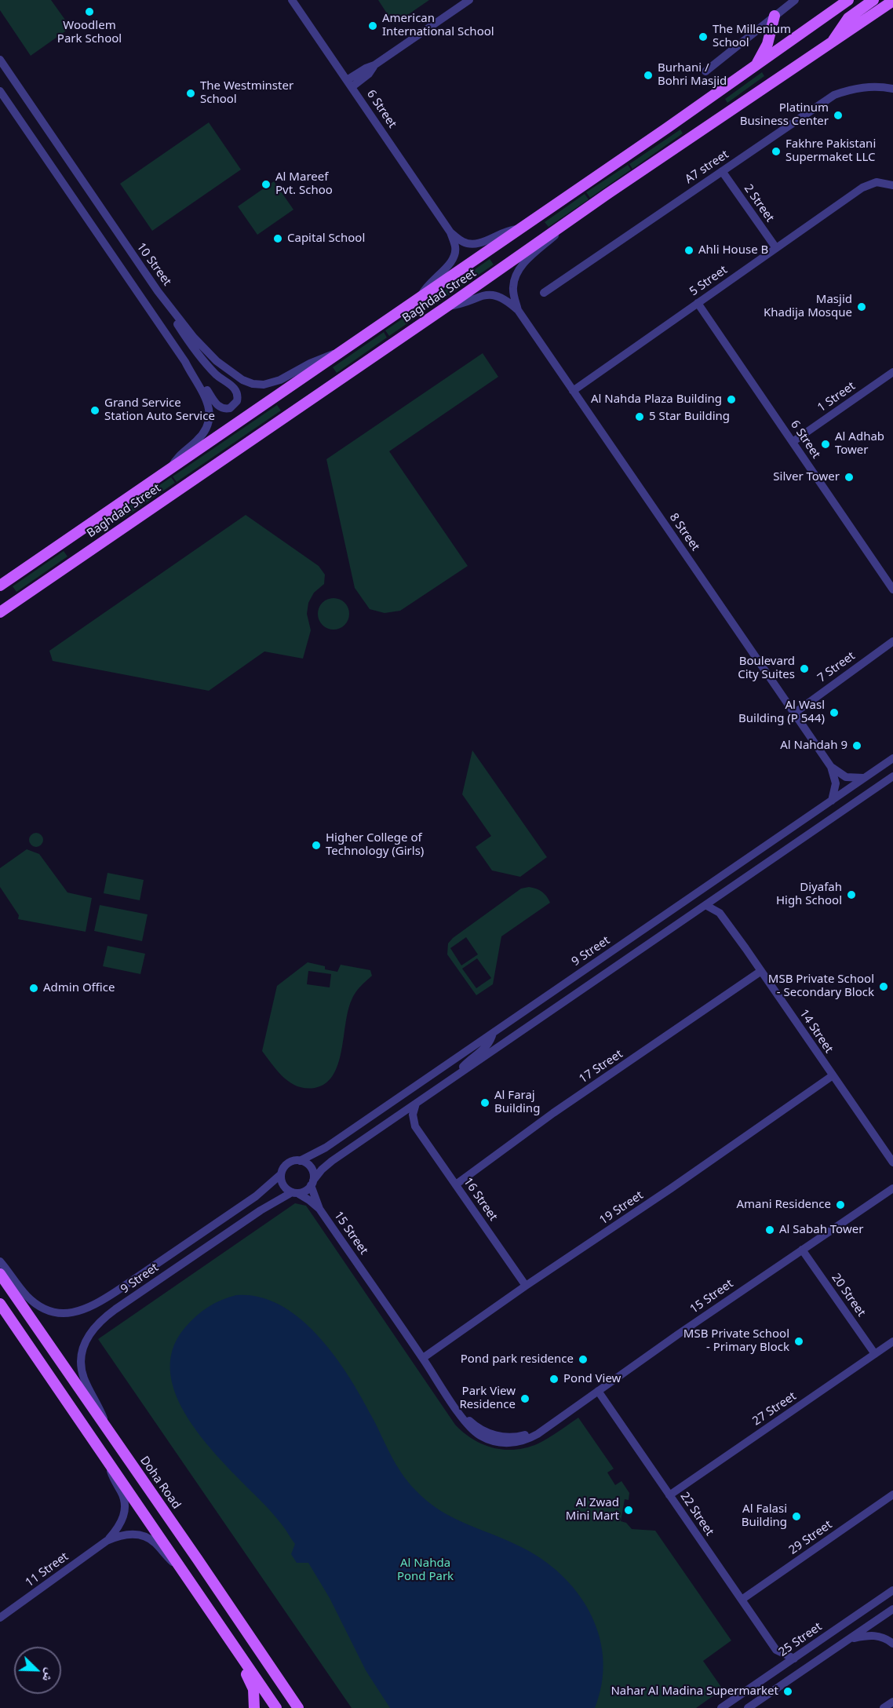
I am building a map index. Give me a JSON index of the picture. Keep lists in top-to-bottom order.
{
  "streets": {
    "main road": ["Baghdad Street", "Doha Road"],
    "street": [
      "6 Street",
      "A7 street",
      "2 Street",
      "10 Street",
      "5 Street",
      "1 Street",
      "8 Street",
      "7 Street",
      "9 Street",
      "14 Street",
      "17 Street",
      "16 Street",
      "19 Street",
      "15 Street",
      "20 Street",
      "27 Street",
      "22 Street",
      "29 Street",
      "11 Street",
      "25 Street"
    ]
  },
  "crossings": [
    ["6 Street", "5 Street"],
    ["6 Street", "Baghdad Street"],
    ["6 Street", "1 Street"],
    ["A7 street", "2 Street"],
    ["2 Street", "5 Street"],
    ["10 Street", "Baghdad Street"],
    ["5 Street", "8 Street"],
    ["Baghdad Street", "8 Street"],
    ["8 Street", "7 Street"],
    ["8 Street", "9 Street"],
    ["9 Street", "15 Street"],
    ["9 Street", "Doha Road"],
    ["14 Street", "17 Street"],
    ["14 Street", "19 Street"],
    ["17 Street", "16 Street"],
    ["16 Street", "19 Street"],
    ["19 Street", "15 Street"],
    ["15 Street", "20 Street"],
    ["15 Street", "22 Street"],
    ["20 Street", "27 Street"],
    ["27 Street", "22 Street"],
    ["22 Street", "29 Street"],
    ["22 Street", "25 Street"]
  ],
  "parks": ["Al Nahda Pond Park"],
  "places": [
    "Woodlem Park School",
    "American International School",
    "The Millenium School",
    "Burhani / Bohri Masjid",
    "The Westminster School",
    "Platinum Business Center",
    "Fakhre Pakistani Supermaket LLC",
    "Al Mareef Pvt. Schoo",
    "Capital School",
    "Ahli House B",
    "Masjid Khadija Mosque",
    "Al Nahda Plaza Building",
    "Grand Service Station Auto Service",
    "5 Star Building",
    "Al Adhab Tower",
    "Silver Tower",
    "Boulevard City Suites",
    "Al Wasl Building (P 544)",
    "Al Nahdah 9",
    "Higher College of Technology (Girls)",
    "Diyafah High School",
    "MSB Private School - Secondary Block",
    "Admin Office",
    "Al Faraj Building",
    "Amani Residence",
    "Al Sabah Tower",
    "MSB Private School - Primary Block",
    "Pond park residence",
    "Pond View",
    "Park View Residence",
    "Al Zwad Mini Mart",
    "Al Falasi Building",
    "Nahar Al Madina Supermarket"
  ],
  "north": "bottom right"
}
